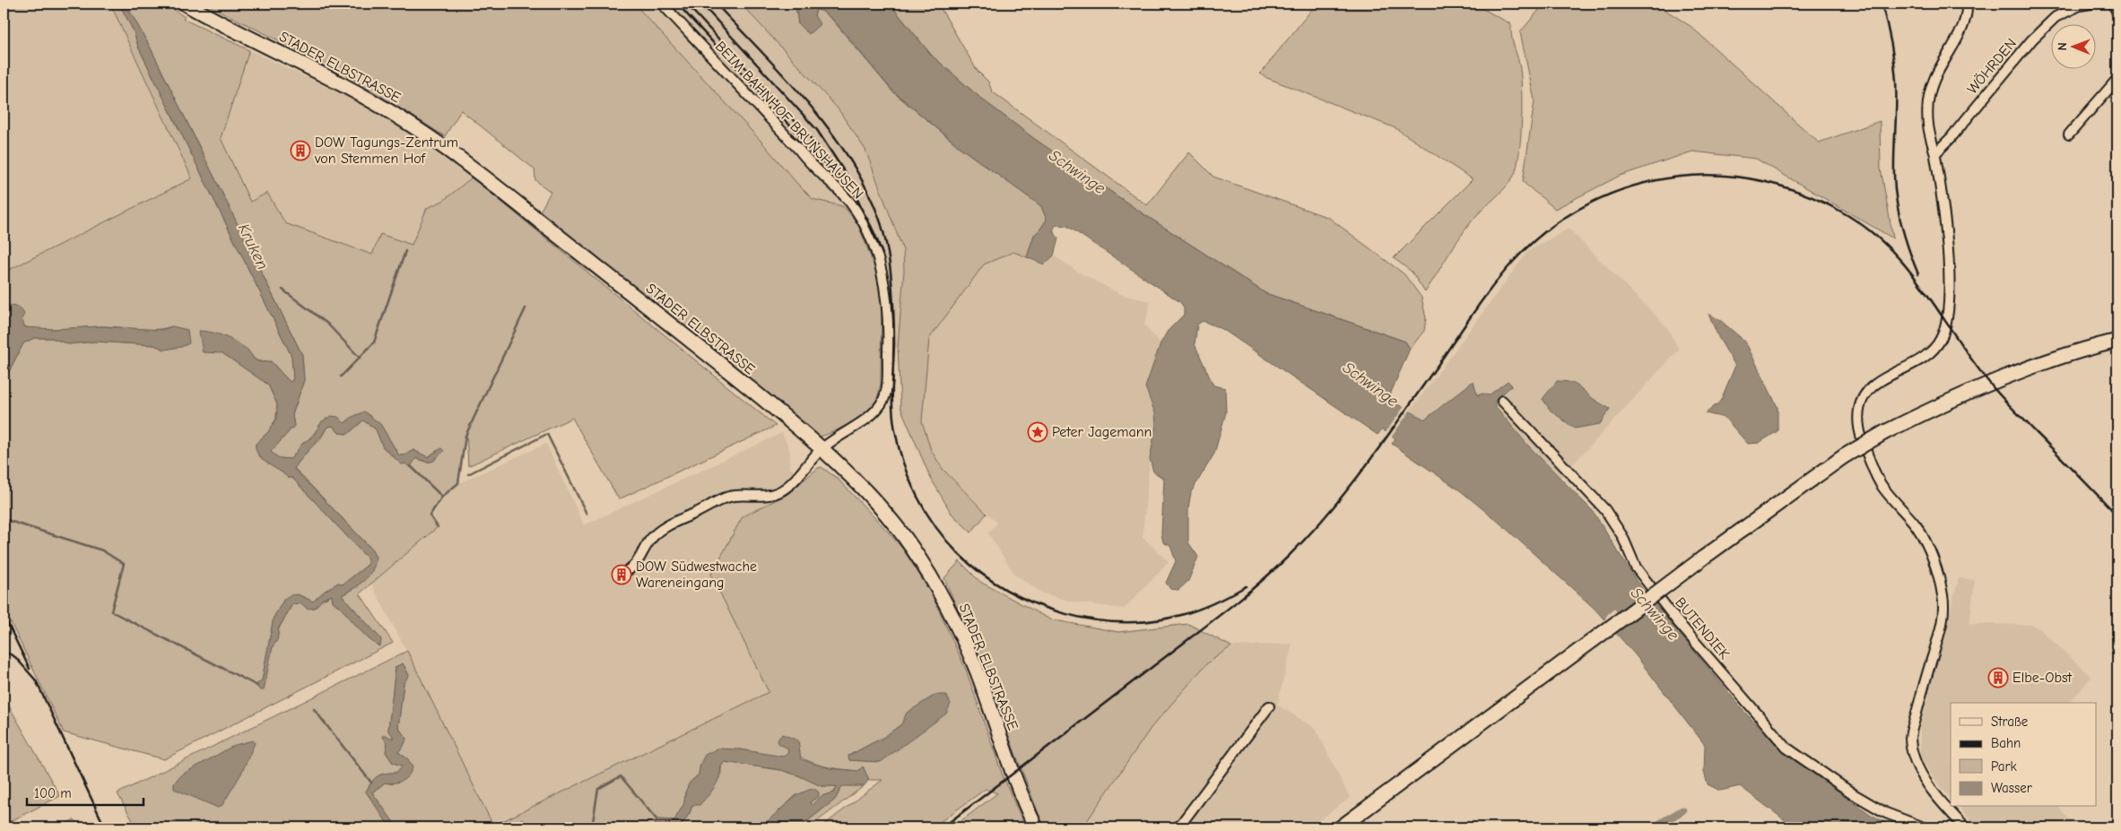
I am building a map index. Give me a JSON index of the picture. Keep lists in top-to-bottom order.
{
  "streets": {
    "street": [
      "WÖHRDEN",
      "STADER ELBSTRASSE",
      "BEIM BAHNHOF BRUNSHAUSEN",
      "BUTENDIEK"
    ]
  },
  "crossings": [
    ["STADER ELBSTRASSE", "BEIM BAHNHOF BRUNSHAUSEN"]
  ],
  "water": ["Schwinge", "Kruken"],
  "places": {
    "building": ["DOW Tagungs-Zentrum von Stemmen Hof", "DOW Südwestwache Wareneingang", "Elbe-Obst"],
    "place": ["Peter Jagemann"]
  },
  "legend": [
    "Straße",
    "Bahn",
    "Park",
    "Wasser"
  ],
  "scale_bar": "100 m",
  "north": "left"
}
